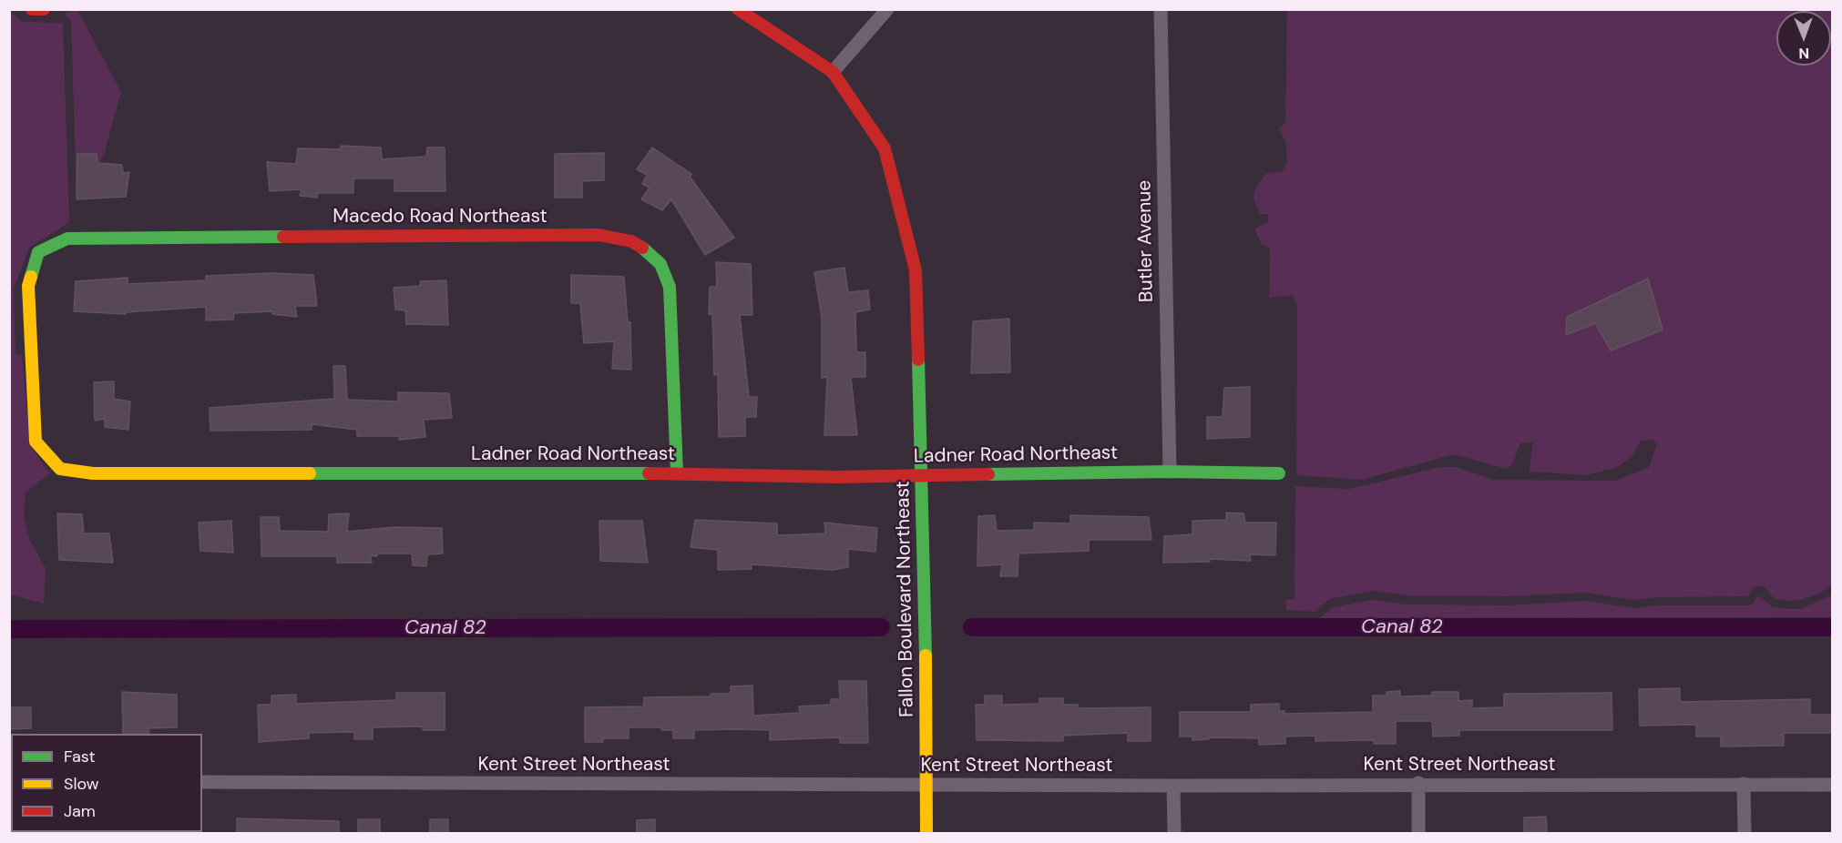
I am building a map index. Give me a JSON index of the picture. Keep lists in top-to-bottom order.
{
  "streets": {
    "street": [
      "Macedo Road Northeast",
      "Butler Avenue",
      "Ladner Road Northeast",
      "Fallon Boulevard Northeast",
      "Kent Street Northeast"
    ]
  },
  "crossings": [
    ["Macedo Road Northeast", "Ladner Road Northeast"],
    ["Butler Avenue", "Ladner Road Northeast"],
    ["Ladner Road Northeast", "Fallon Boulevard Northeast"],
    ["Fallon Boulevard Northeast", "Kent Street Northeast"]
  ],
  "water": ["Canal 82"],
  "legend": ["Fast", "Slow", "Jam"],
  "north": "bottom"
}
